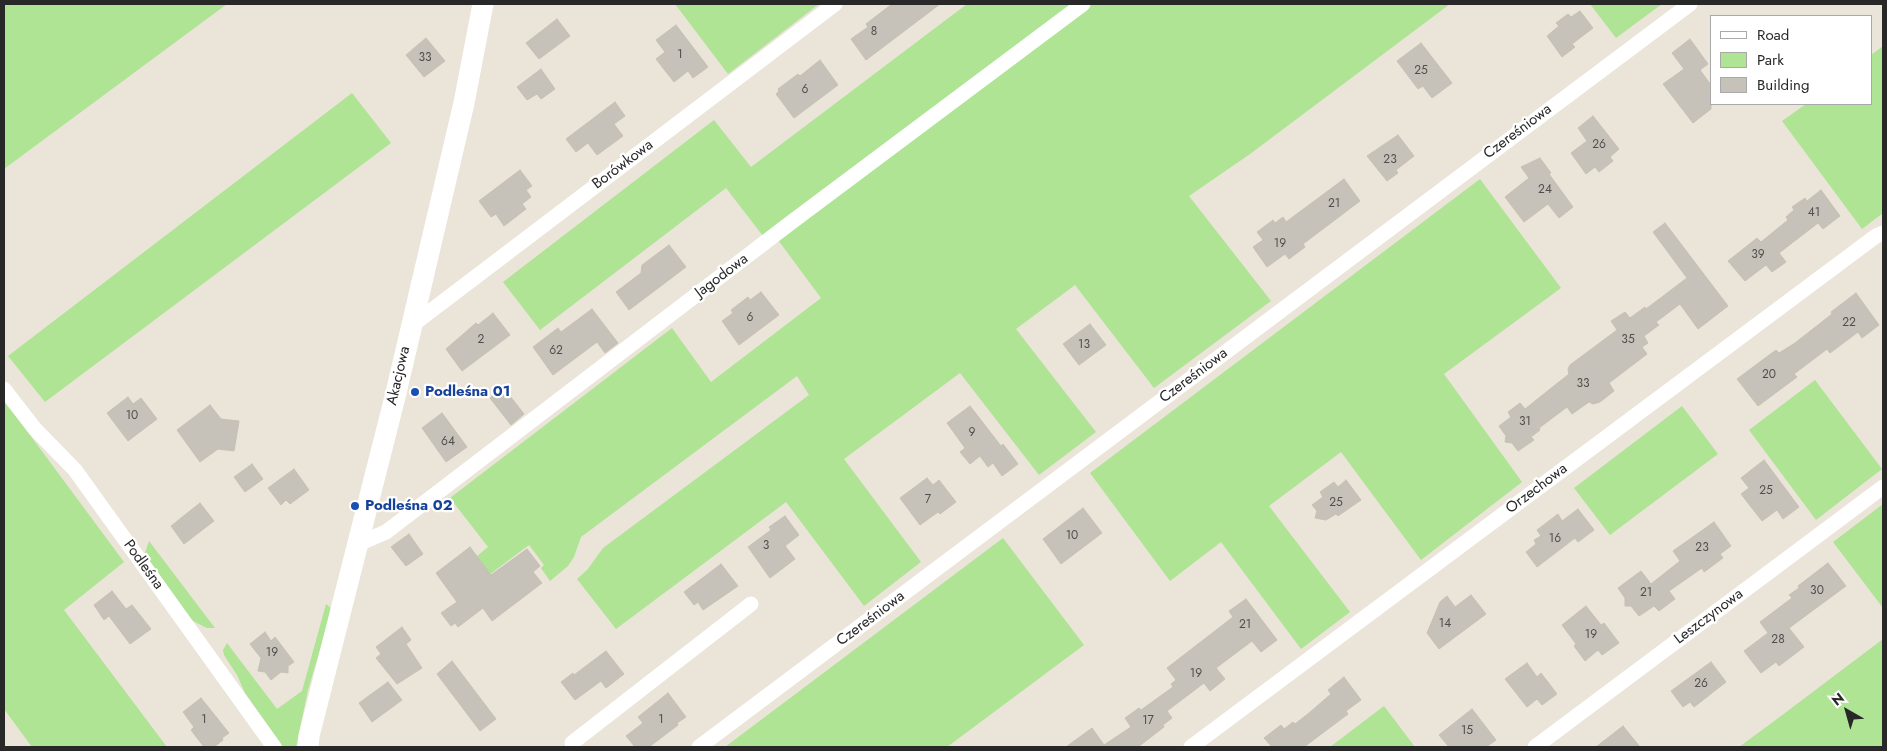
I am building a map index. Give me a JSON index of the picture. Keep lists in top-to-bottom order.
{
  "streets": {
    "street": [
      "Czereśniowa",
      "Borówkowa",
      "Jagodowa",
      "Akacjowa",
      "Orzechowa",
      "Podleśna",
      "Leszczynowa"
    ]
  },
  "crossings": [
    ["Borówkowa", "Akacjowa"],
    ["Jagodowa", "Akacjowa"]
  ],
  "places": ["Podleśna 01", "Podleśna 02"],
  "house_numbers": [
    "8",
    "1",
    "33",
    "25",
    "6",
    "26",
    "23",
    "24",
    "21",
    "41",
    "19",
    "39",
    "6",
    "22",
    "2",
    "35",
    "13",
    "62",
    "20",
    "33",
    "10",
    "31",
    "9",
    "64",
    "25",
    "7",
    "25",
    "10",
    "16",
    "3",
    "23",
    "30",
    "21",
    "14",
    "21",
    "19",
    "28",
    "19",
    "19",
    "26",
    "1",
    "1",
    "17",
    "15"
  ],
  "legend": ["Road", "Park", "Building"],
  "north": "top left"
}
